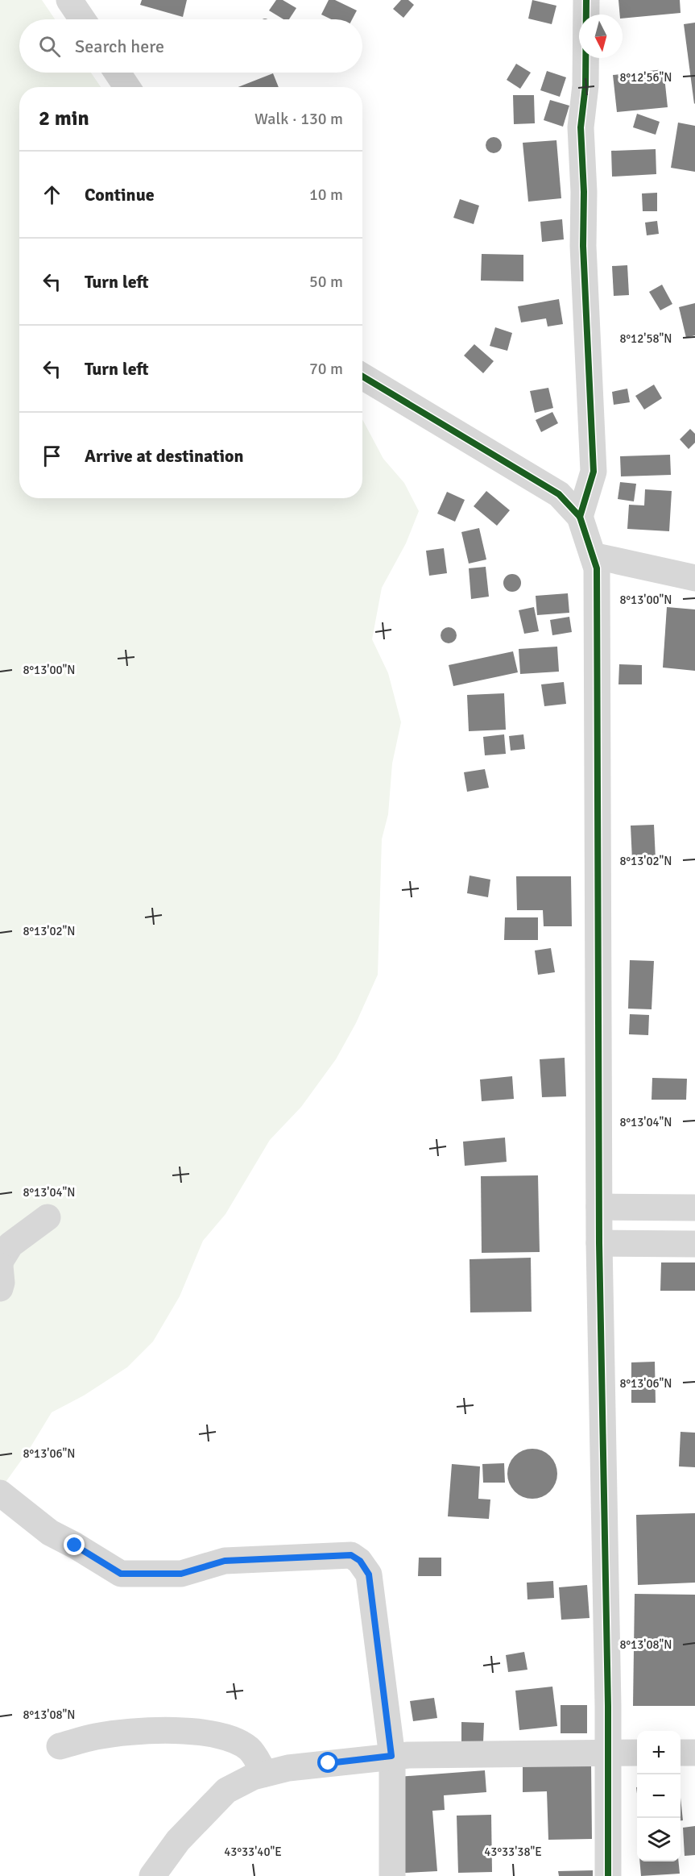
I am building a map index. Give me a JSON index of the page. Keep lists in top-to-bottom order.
{
  "north": "bottom",
  "page": {
    "search": "Search here",
    "heading": ["2 min", "Walk · 130 m"],
    "list": [
      ["Continue", "10 m"],
      ["Turn left", "50 m"],
      ["Turn left", "70 m"],
      "Arrive at destination"
    ],
    "map_buttons": ["+", "−"]
  },
  "coordinates": [
    "8°12'56\"N",
    "8°12'58\"N",
    "8°13'00\"N",
    "8°13'02\"N",
    "8°13'04\"N",
    "8°13'06\"N",
    "8°13'08\"N",
    "43°33'40\"E",
    "43°33'38\"E"
  ]
}
